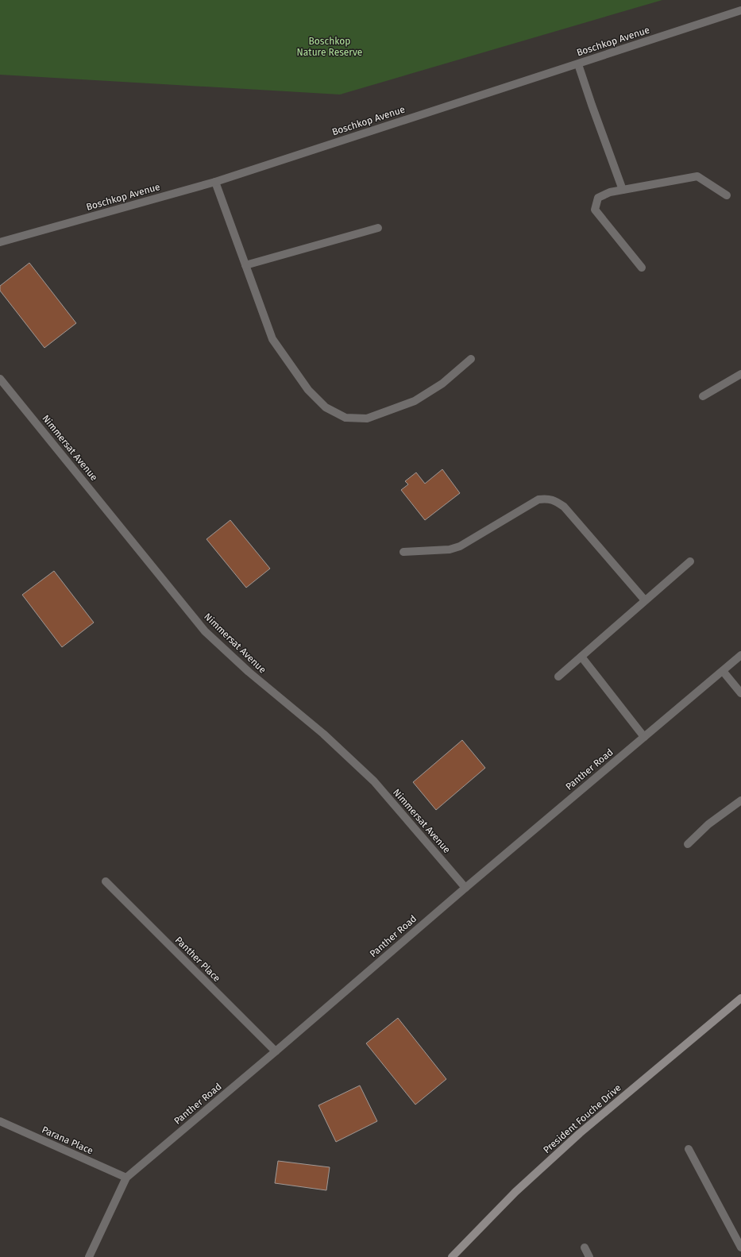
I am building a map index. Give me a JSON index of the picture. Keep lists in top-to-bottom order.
{
  "streets": {
    "street": [
      "Boschkop Avenue",
      "Nimmersat Avenue",
      "Panther Road",
      "Panther Place",
      "President Fouche Drive",
      "Parana Place"
    ]
  },
  "crossings": [
    ["Nimmersat Avenue", "Panther Road"],
    ["Panther Road", "Panther Place"],
    ["Panther Road", "Parana Place"]
  ],
  "parks": ["Boschkop Nature Reserve"]
}
